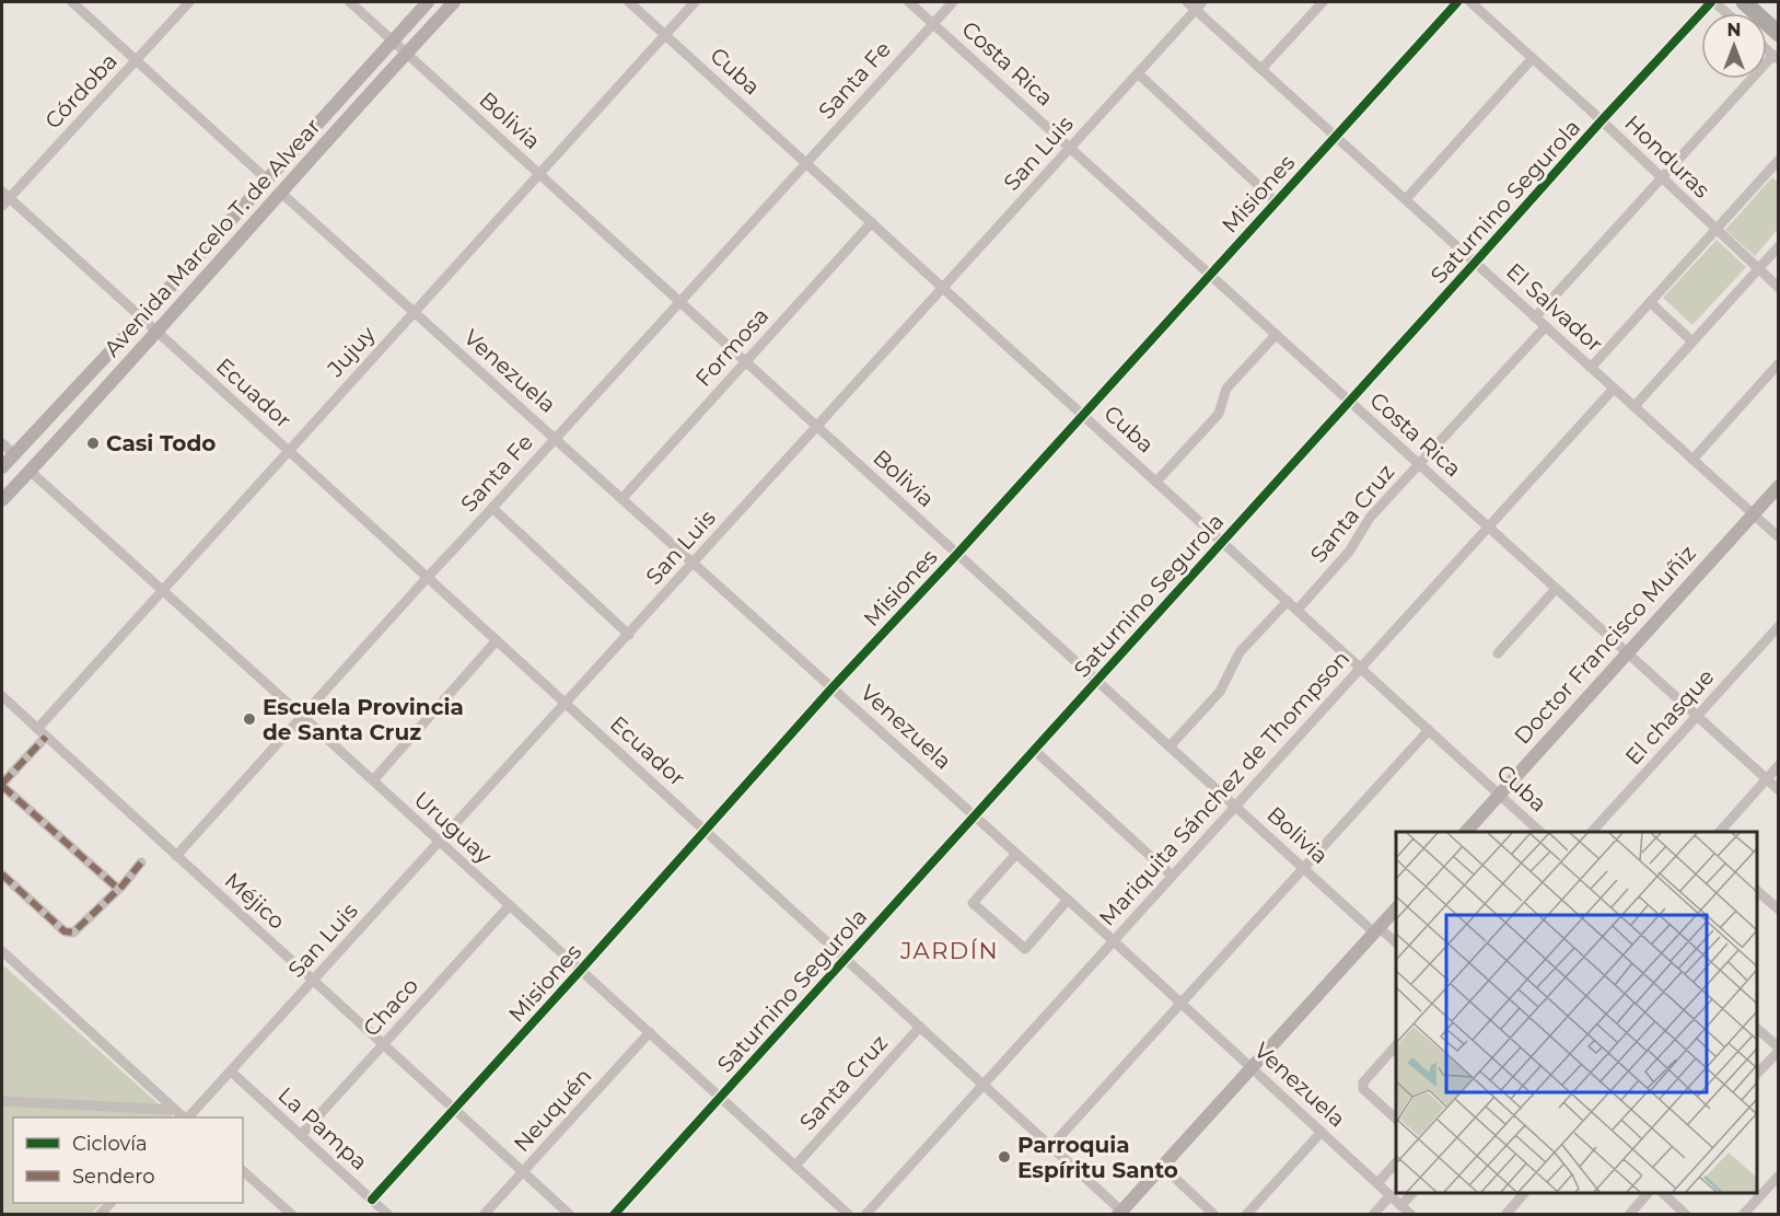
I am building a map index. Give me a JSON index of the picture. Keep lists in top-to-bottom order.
{
  "streets": {
    "main road": ["Avenida Marcelo T. de Alvear", "Doctor Francisco Muñiz"],
    "street": [
      "Costa Rica",
      "Cuba",
      "Santa Fe",
      "Córdoba",
      "Bolivia",
      "San Luis",
      "Honduras",
      "Misiones",
      "Saturnino Segurola",
      "El Salvador",
      "Formosa",
      "Jujuy",
      "Venezuela",
      "Ecuador",
      "Santa Cruz",
      "El chasque",
      "Mariquita Sánchez de Thompson",
      "Uruguay",
      "Méjico",
      "Chaco",
      "Neuquén",
      "La Pampa"
    ]
  },
  "crossings": [
    ["Costa Rica", "Santa Fe"],
    ["Costa Rica", "San Luis"],
    ["Costa Rica", "Misiones"],
    ["Costa Rica", "Saturnino Segurola"],
    ["Costa Rica", "Santa Cruz"],
    ["Costa Rica", "Doctor Francisco Muñiz"],
    ["Costa Rica", "El chasque"],
    ["Costa Rica", "Mariquita Sánchez de Thompson"],
    ["Cuba", "Santa Fe"],
    ["Cuba", "San Luis"],
    ["Cuba", "Misiones"],
    ["Cuba", "Saturnino Segurola"],
    ["Cuba", "Formosa"],
    ["Cuba", "Jujuy"],
    ["Cuba", "Santa Cruz"],
    ["Cuba", "Doctor Francisco Muñiz"],
    ["Cuba", "Mariquita Sánchez de Thompson"],
    ["Santa Fe", "Bolivia"],
    ["Santa Fe", "Venezuela"],
    ["Santa Fe", "Ecuador"],
    ["Santa Fe", "Uruguay"],
    ["Santa Fe", "Méjico"],
    ["Córdoba", "Ecuador"],
    ["Bolivia", "San Luis"],
    ["Bolivia", "Misiones"],
    ["Bolivia", "Saturnino Segurola"],
    ["Bolivia", "Avenida Marcelo T. de Alvear"],
    ["Bolivia", "Formosa"],
    ["Bolivia", "Jujuy"],
    ["Bolivia", "Mariquita Sánchez de Thompson"],
    ["San Luis", "El Salvador"],
    ["San Luis", "Venezuela"],
    ["San Luis", "Ecuador"],
    ["San Luis", "Uruguay"],
    ["San Luis", "Méjico"],
    ["San Luis", "La Pampa"],
    ["Honduras", "Saturnino Segurola"],
    ["Misiones", "El Salvador"],
    ["Misiones", "Venezuela"],
    ["Misiones", "Ecuador"],
    ["Misiones", "Uruguay"],
    ["Misiones", "Méjico"],
    ["Misiones", "La Pampa"],
    ["Saturnino Segurola", "El Salvador"],
    ["Saturnino Segurola", "Venezuela"],
    ["Saturnino Segurola", "Ecuador"],
    ["Saturnino Segurola", "Uruguay"],
    ["Avenida Marcelo T. de Alvear", "Venezuela"],
    ["Avenida Marcelo T. de Alvear", "Ecuador"],
    ["Avenida Marcelo T. de Alvear", "Uruguay"],
    ["El Salvador", "Santa Cruz"],
    ["El Salvador", "Doctor Francisco Muñiz"],
    ["El Salvador", "Mariquita Sánchez de Thompson"],
    ["Formosa", "Venezuela"],
    ["Jujuy", "Venezuela"],
    ["Jujuy", "Ecuador"],
    ["Jujuy", "Uruguay"],
    ["Jujuy", "Méjico"],
    ["Venezuela", "Mariquita Sánchez de Thompson"],
    ["Ecuador", "Santa Cruz"],
    ["Ecuador", "Mariquita Sánchez de Thompson"],
    ["Santa Cruz", "Uruguay"],
    ["Uruguay", "Chaco"],
    ["Uruguay", "Neuquén"],
    ["Méjico", "Chaco"],
    ["Méjico", "Neuquén"],
    ["Chaco", "La Pampa"]
  ],
  "districts": ["JARDÍN"],
  "places": ["Casi Todo", "Escuela Provincia de Santa Cruz", "Parroquia Espíritu Santo"],
  "legend": ["Ciclovía", "Sendero"],
  "north": "top"
}
